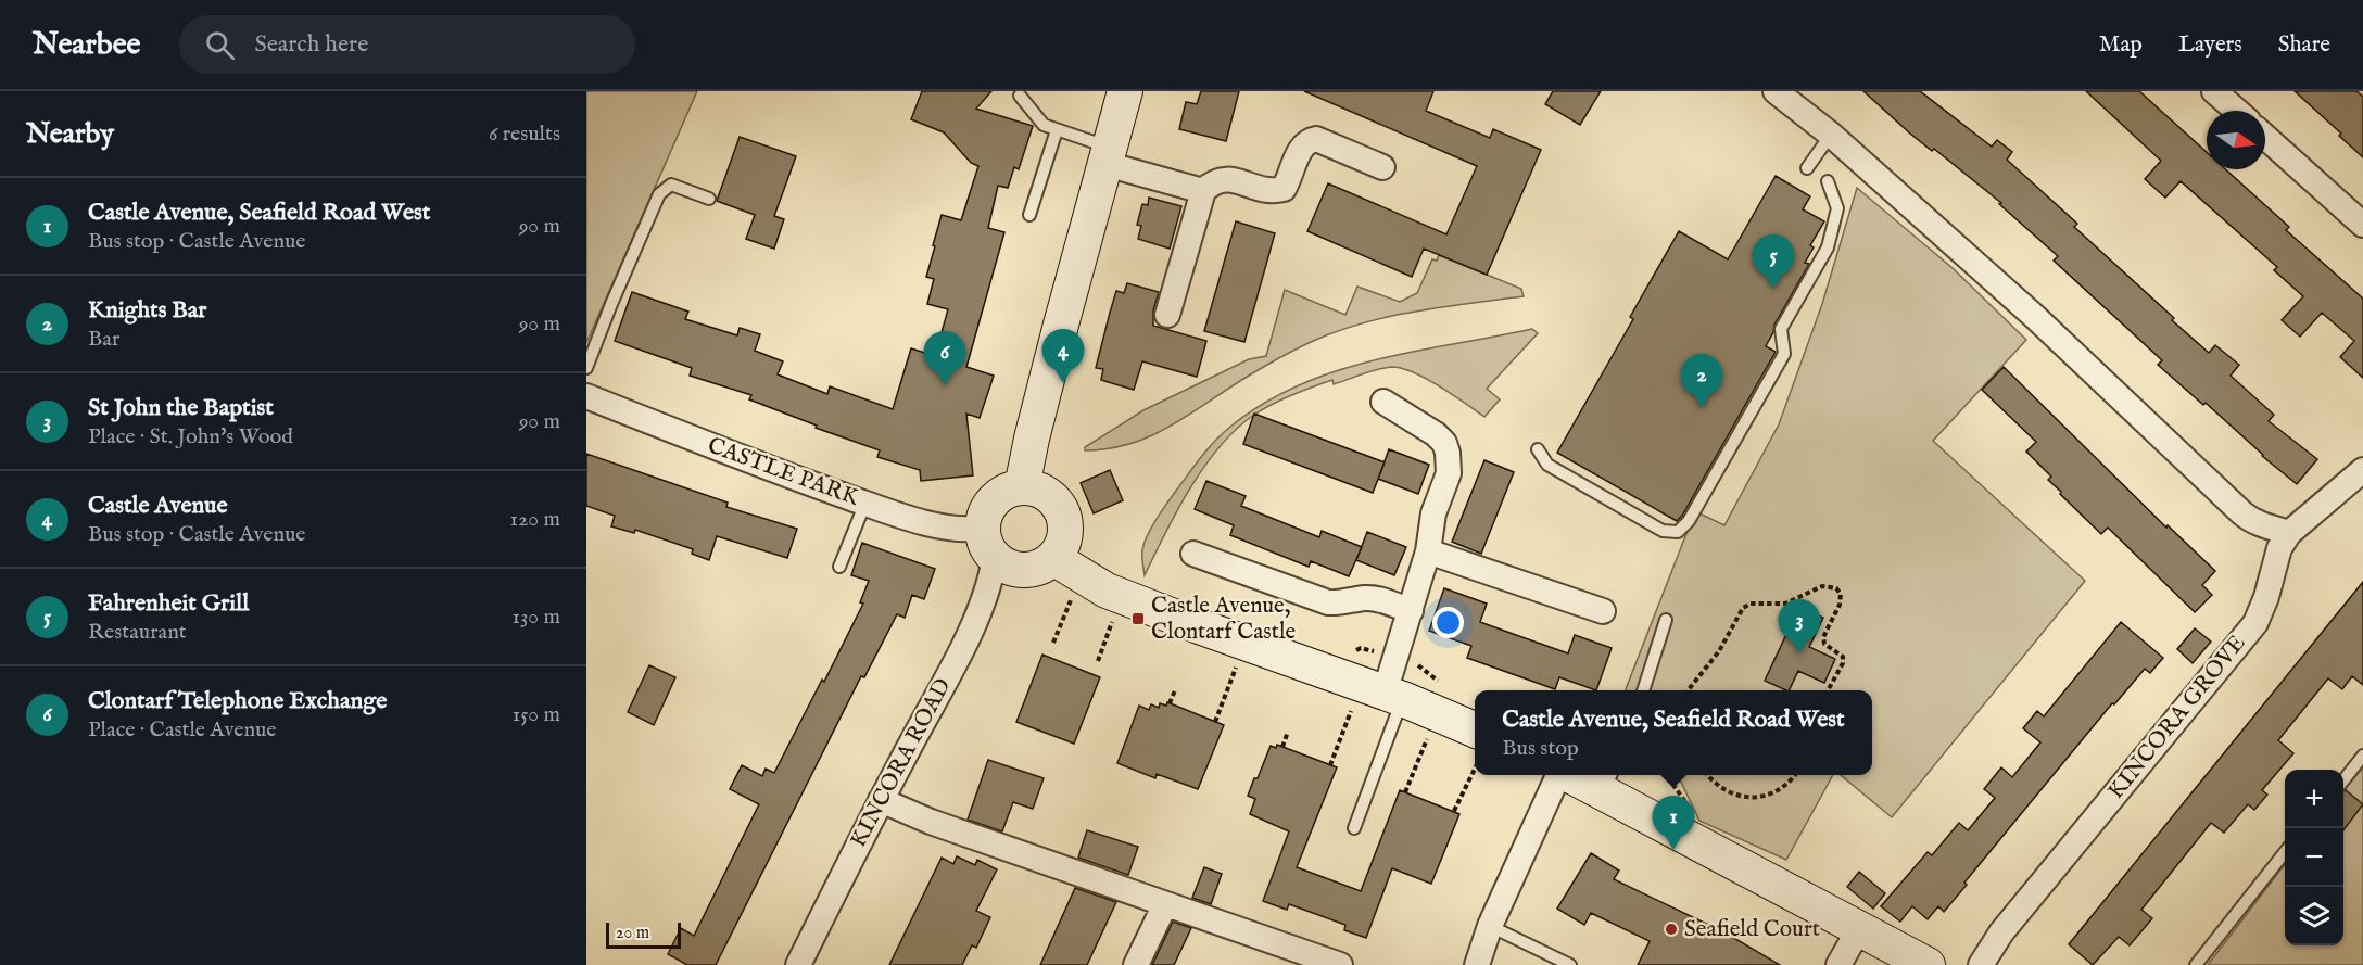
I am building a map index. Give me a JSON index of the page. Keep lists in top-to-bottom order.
{
  "streets": {
    "street": ["CASTLE PARK", "KINCORA GROVE", "KINCORA ROAD"]
  },
  "crossings": [
    ["CASTLE PARK", "KINCORA ROAD"]
  ],
  "places": {
    "transit": ["Castle Avenue, Clontarf Castle"],
    "other": ["Seafield Court"]
  },
  "scale_bar": "20 m",
  "north": "right",
  "page": {
    "header": "Nearbee",
    "search": "Search here",
    "nav": ["Map", "Layers", "Share"],
    "heading": ["Nearby", "6 results"],
    "list": [
      {
        "mark": "1",
        "name": "Castle Avenue, Seafield Road West",
        "note": "Bus stop · Castle Avenue",
        "value": "90 m"
      },
      {
        "mark": "2",
        "name": "Knights Bar",
        "note": "Bar",
        "value": "90 m"
      },
      {
        "mark": "3",
        "name": "St John the Baptist",
        "note": "Place · St. John's Wood",
        "value": "90 m"
      },
      {
        "mark": "4",
        "name": "Castle Avenue",
        "note": "Bus stop · Castle Avenue",
        "value": "120 m"
      },
      {
        "mark": "5",
        "name": "Fahrenheit Grill",
        "note": "Restaurant",
        "value": "130 m"
      },
      {
        "mark": "6",
        "name": "Clontarf Telephone Exchange",
        "note": "Place · Castle Avenue",
        "value": "150 m"
      }
    ],
    "pins": [
      "5",
      "4",
      "6",
      "2",
      "3",
      "1"
    ],
    "popup": ["Castle Avenue, Seafield Road West", "Bus stop"],
    "map_buttons": ["+", "−"],
    "scale": "20 m"
  }
}
